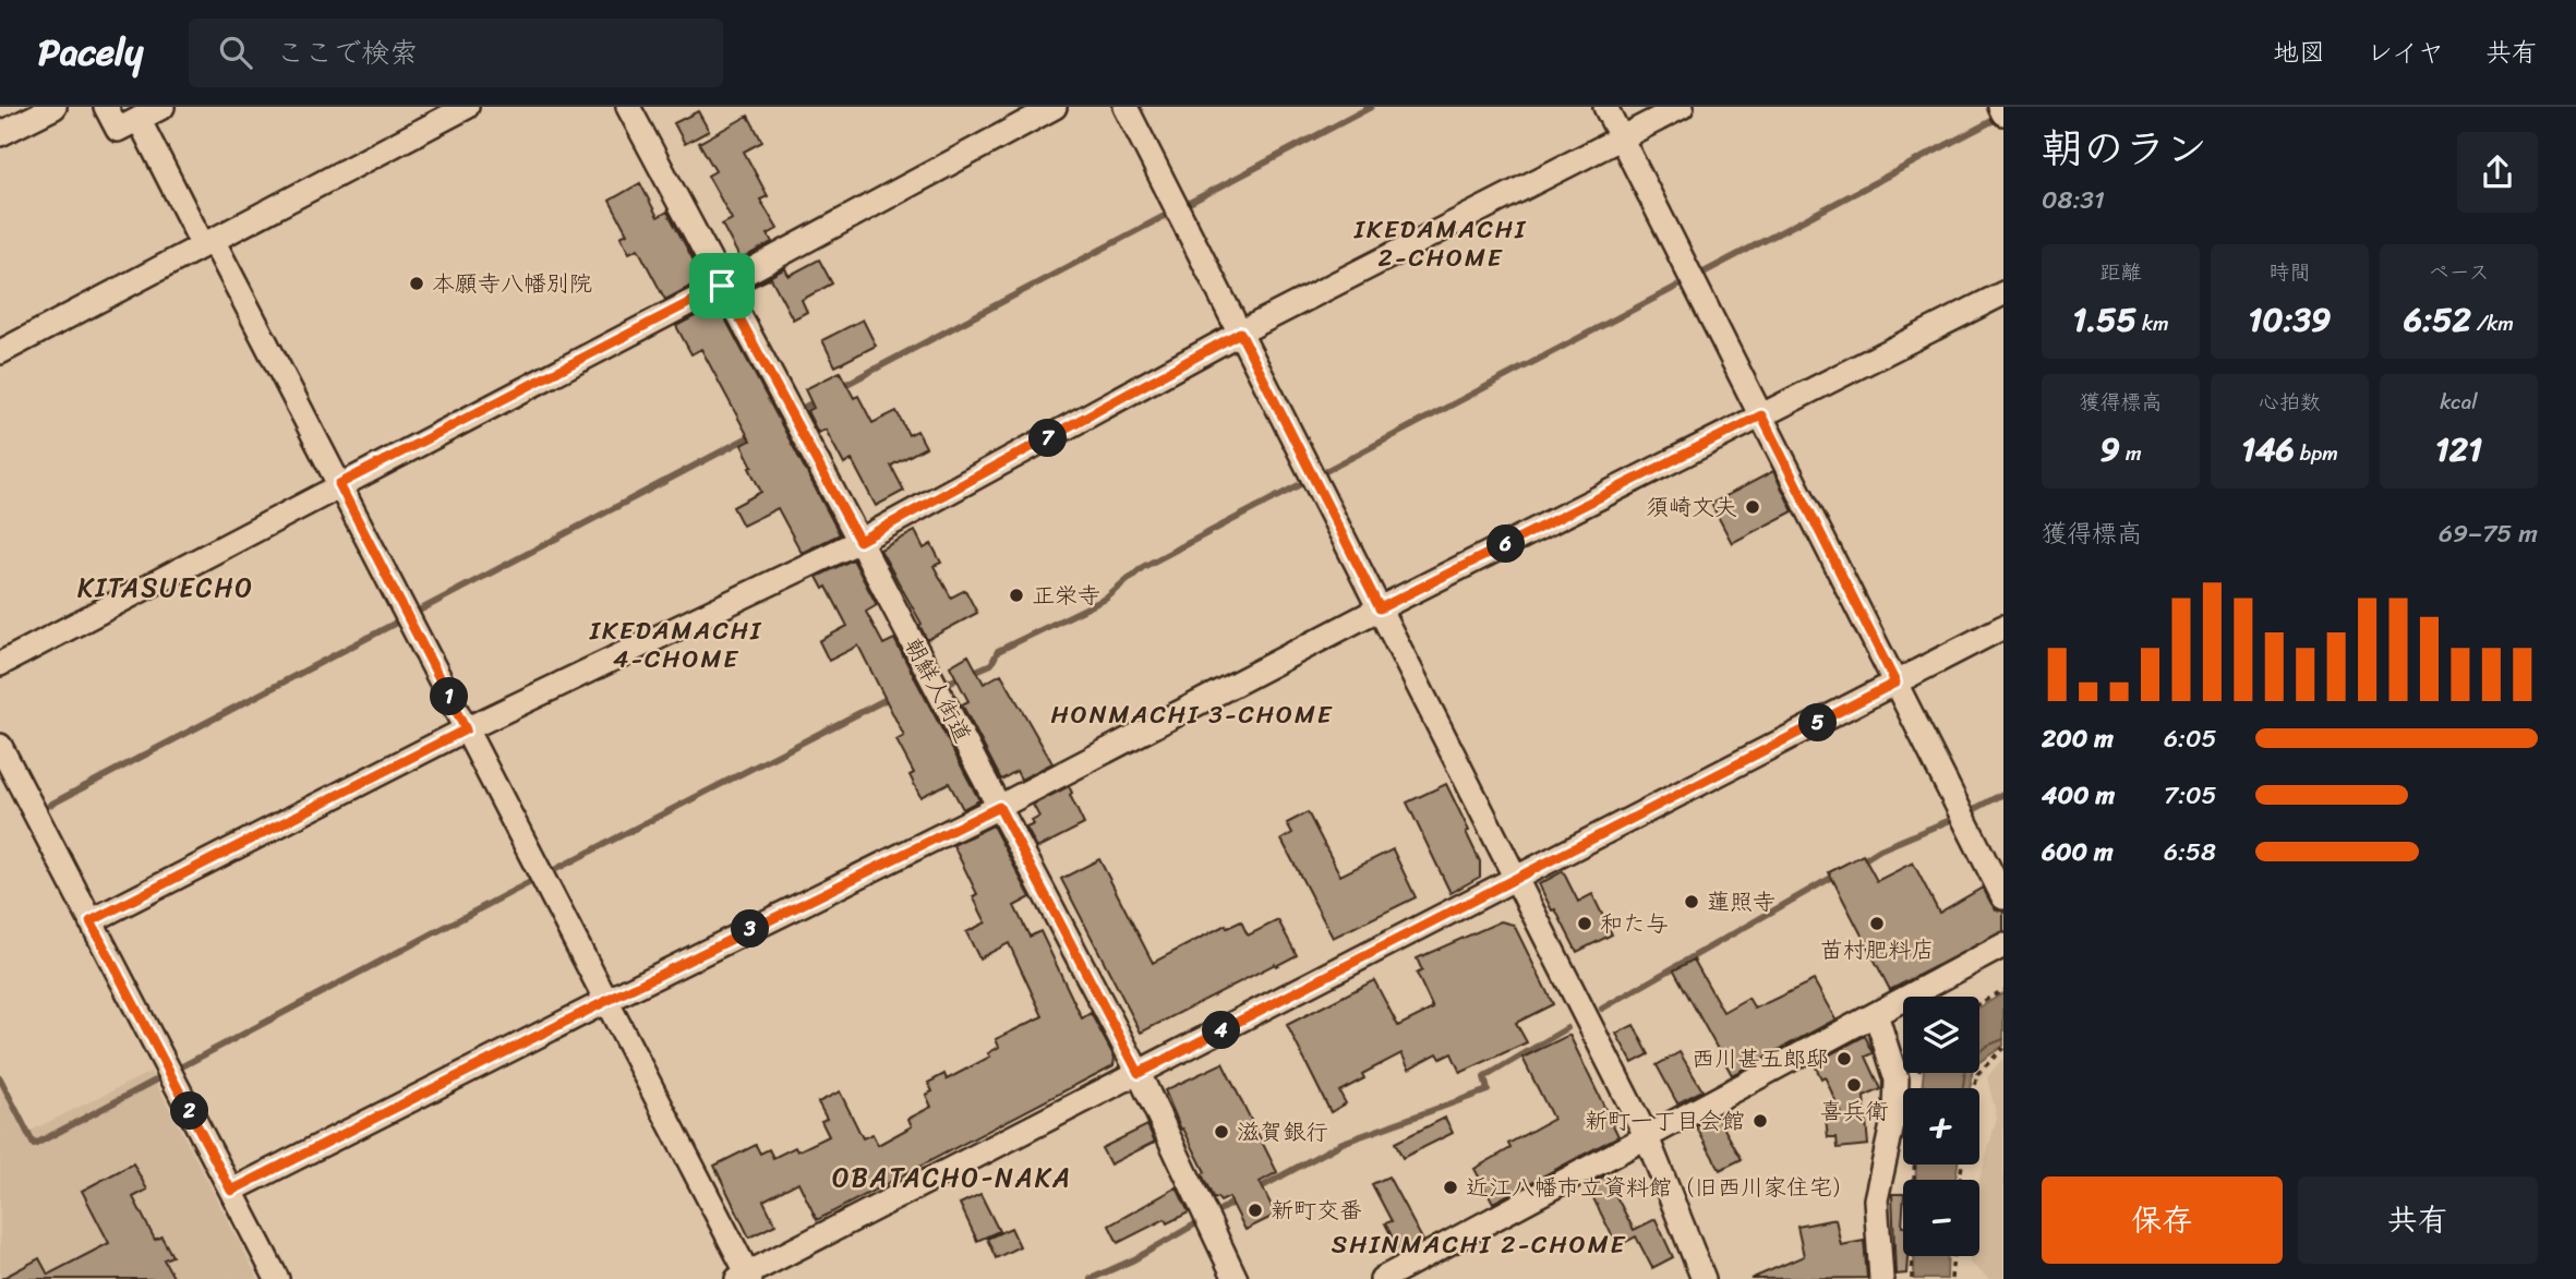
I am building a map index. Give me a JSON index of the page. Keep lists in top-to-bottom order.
{
  "streets": {
    "street": ["朝鮮人街道"]
  },
  "districts": [
    "IKEDAMACHI 2-CHOME",
    "KITASUECHO",
    "IKEDAMACHI 4-CHOME",
    "HONMACHI 3-CHOME",
    "OBATACHO-NAKA",
    "SHINMACHI 2-CHOME"
  ],
  "places": [
    "本願寺八幡別院",
    "須崎文夫",
    "正栄寺",
    "蓮照寺",
    "和た与",
    "苗村肥料店",
    "西川甚五郎邸",
    "喜兵衛",
    "新町一丁目会館",
    "滋賀銀行",
    "近江八幡市立資料館（旧西川家住宅）",
    "新町交番"
  ],
  "page": {
    "header": "Pacely",
    "search": "ここで検索",
    "nav": ["地図", "レイヤ", "共有"],
    "heading": ["朝のラン", "08:31"],
    "stats": [
      ["距離", "1.55 km"],
      ["時間", "10:39"],
      ["ペース", "6:52 /km"],
      ["獲得標高", "9 m"],
      ["心拍数", "146 bpm"],
      ["kcal", "121"]
    ],
    "pins": [
      "7",
      "6",
      "1",
      "5",
      "3",
      "4",
      "2"
    ],
    "chart": ["獲得標高", "69–75 m"],
    "list": [
      {
        "name": "200 m",
        "note": "6:05"
      },
      {
        "name": "400 m",
        "note": "7:05"
      },
      {
        "name": "600 m",
        "note": "6:58"
      }
    ],
    "map_buttons": ["+", "−"],
    "buttons": ["保存", "共有"]
  }
}
